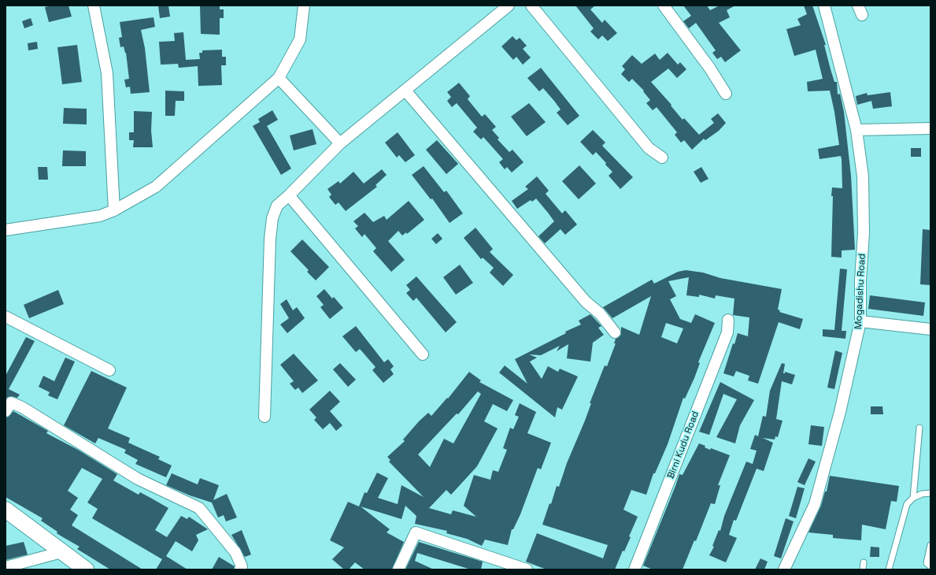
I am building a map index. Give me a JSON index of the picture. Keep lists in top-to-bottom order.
{
  "streets": {
    "street": ["Mogadishu Road", "Birni Kudu Road"]
  }
}
